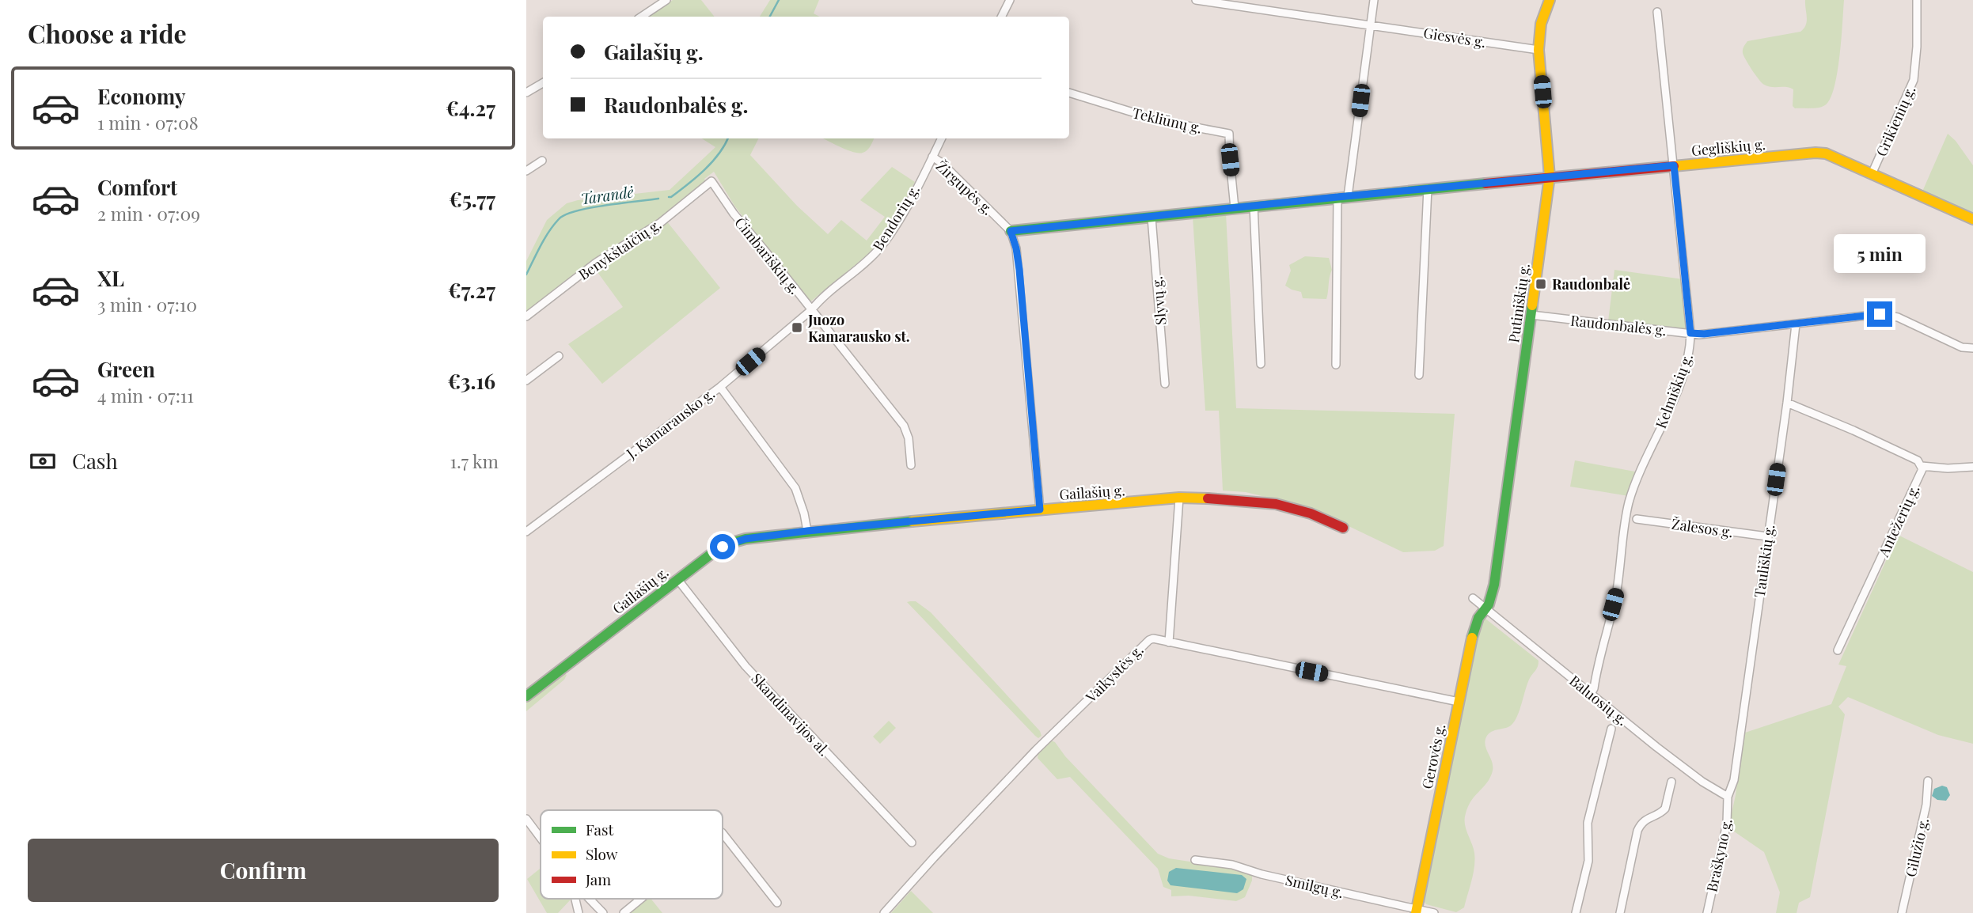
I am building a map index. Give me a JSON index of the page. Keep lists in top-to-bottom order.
{
  "streets": {
    "street": [
      "Giesvės g.",
      "Tekliūnų g.",
      "Grikienių g.",
      "Gegliškių g.",
      "Žirgupės g.",
      "Bendorių g.",
      "Benykštaičių g.",
      "Čimbariškių g.",
      "Slyvų g.",
      "Putiniškių g.",
      "Raudonbalės g.",
      "Kelmiškių g.",
      "J. Kamarausko g.",
      "Gailašių g.",
      "Antežerių g.",
      "Žalesos g.",
      "Tauliškių g.",
      "Vaikystės g.",
      "Baluosių g.",
      "Skandinavijos al.",
      "Gerovės g.",
      "Gilužio g.",
      "Braškyno g.",
      "Smilgų g."
    ]
  },
  "crossings": [
    ["Giesvės g.", "Putiniškių g."],
    ["Tekliūnų g.", "Gegliškių g."],
    ["Grikienių g.", "Gegliškių g."],
    ["Gegliškių g.", "Žirgupės g."],
    ["Gegliškių g.", "Slyvų g."],
    ["Gegliškių g.", "Putiniškių g."],
    ["Gegliškių g.", "Kelmiškių g."],
    ["Žirgupės g.", "Bendorių g."],
    ["Bendorių g.", "Čimbariškių g."],
    ["Bendorių g.", "J. Kamarausko g."],
    ["Benykštaičių g.", "Čimbariškių g."],
    ["Čimbariškių g.", "J. Kamarausko g."],
    ["Putiniškių g.", "Raudonbalės g."],
    ["Putiniškių g.", "Baluosių g."],
    ["Putiniškių g.", "Gerovės g."],
    ["Raudonbalės g.", "Kelmiškių g."],
    ["Raudonbalės g.", "Tauliškių g."],
    ["Kelmiškių g.", "Baluosių g."],
    ["Gailašių g.", "Skandinavijos al."],
    ["Žalesos g.", "Tauliškių g."],
    ["Tauliškių g.", "Baluosių g."],
    ["Tauliškių g.", "Braškyno g."],
    ["Vaikystės g.", "Gerovės g."],
    ["Baluosių g.", "Gerovės g."],
    ["Baluosių g.", "Braškyno g."],
    ["Gerovės g.", "Smilgų g."]
  ],
  "water": ["Tarandė"],
  "places": {
    "transit": ["Raudonbalė", "Juozo Kamarausko st."]
  },
  "legend": ["Fast", "Slow", "Jam"],
  "page": {
    "heading": "Choose a ride",
    "banner": ["Gailašių g.", "Raudonbalės g."],
    "list": [
      {
        "name": "Economy",
        "note": "1 min · 07:08",
        "value": "€4.27"
      },
      {
        "name": "Comfort",
        "note": "2 min · 07:09",
        "value": "€5.77"
      },
      {
        "name": "XL",
        "note": "3 min · 07:10",
        "value": "€7.27"
      },
      {
        "name": "Green",
        "note": "4 min · 07:11",
        "value": "€3.16"
      }
    ],
    "bubble": "5 min",
    "pay": ["Cash", "1.7 km"],
    "buttons": "Confirm"
  }
}
